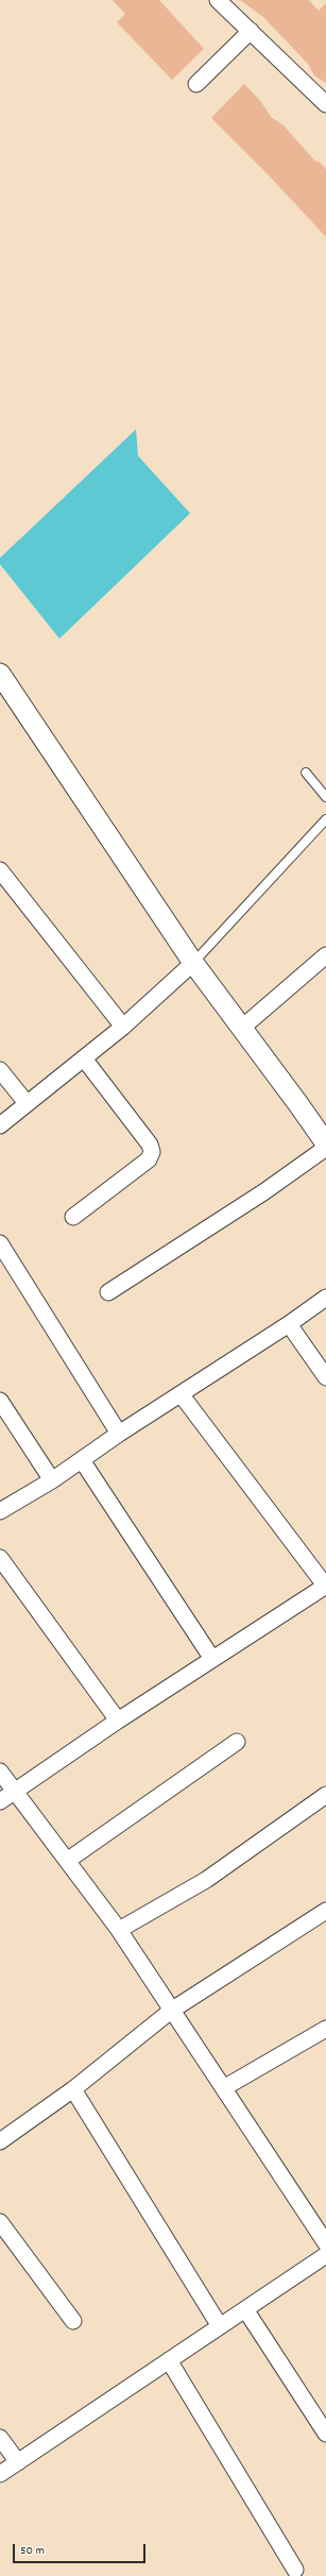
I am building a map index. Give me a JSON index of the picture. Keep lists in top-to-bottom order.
{
  "scale_bar": "50 m"
}
